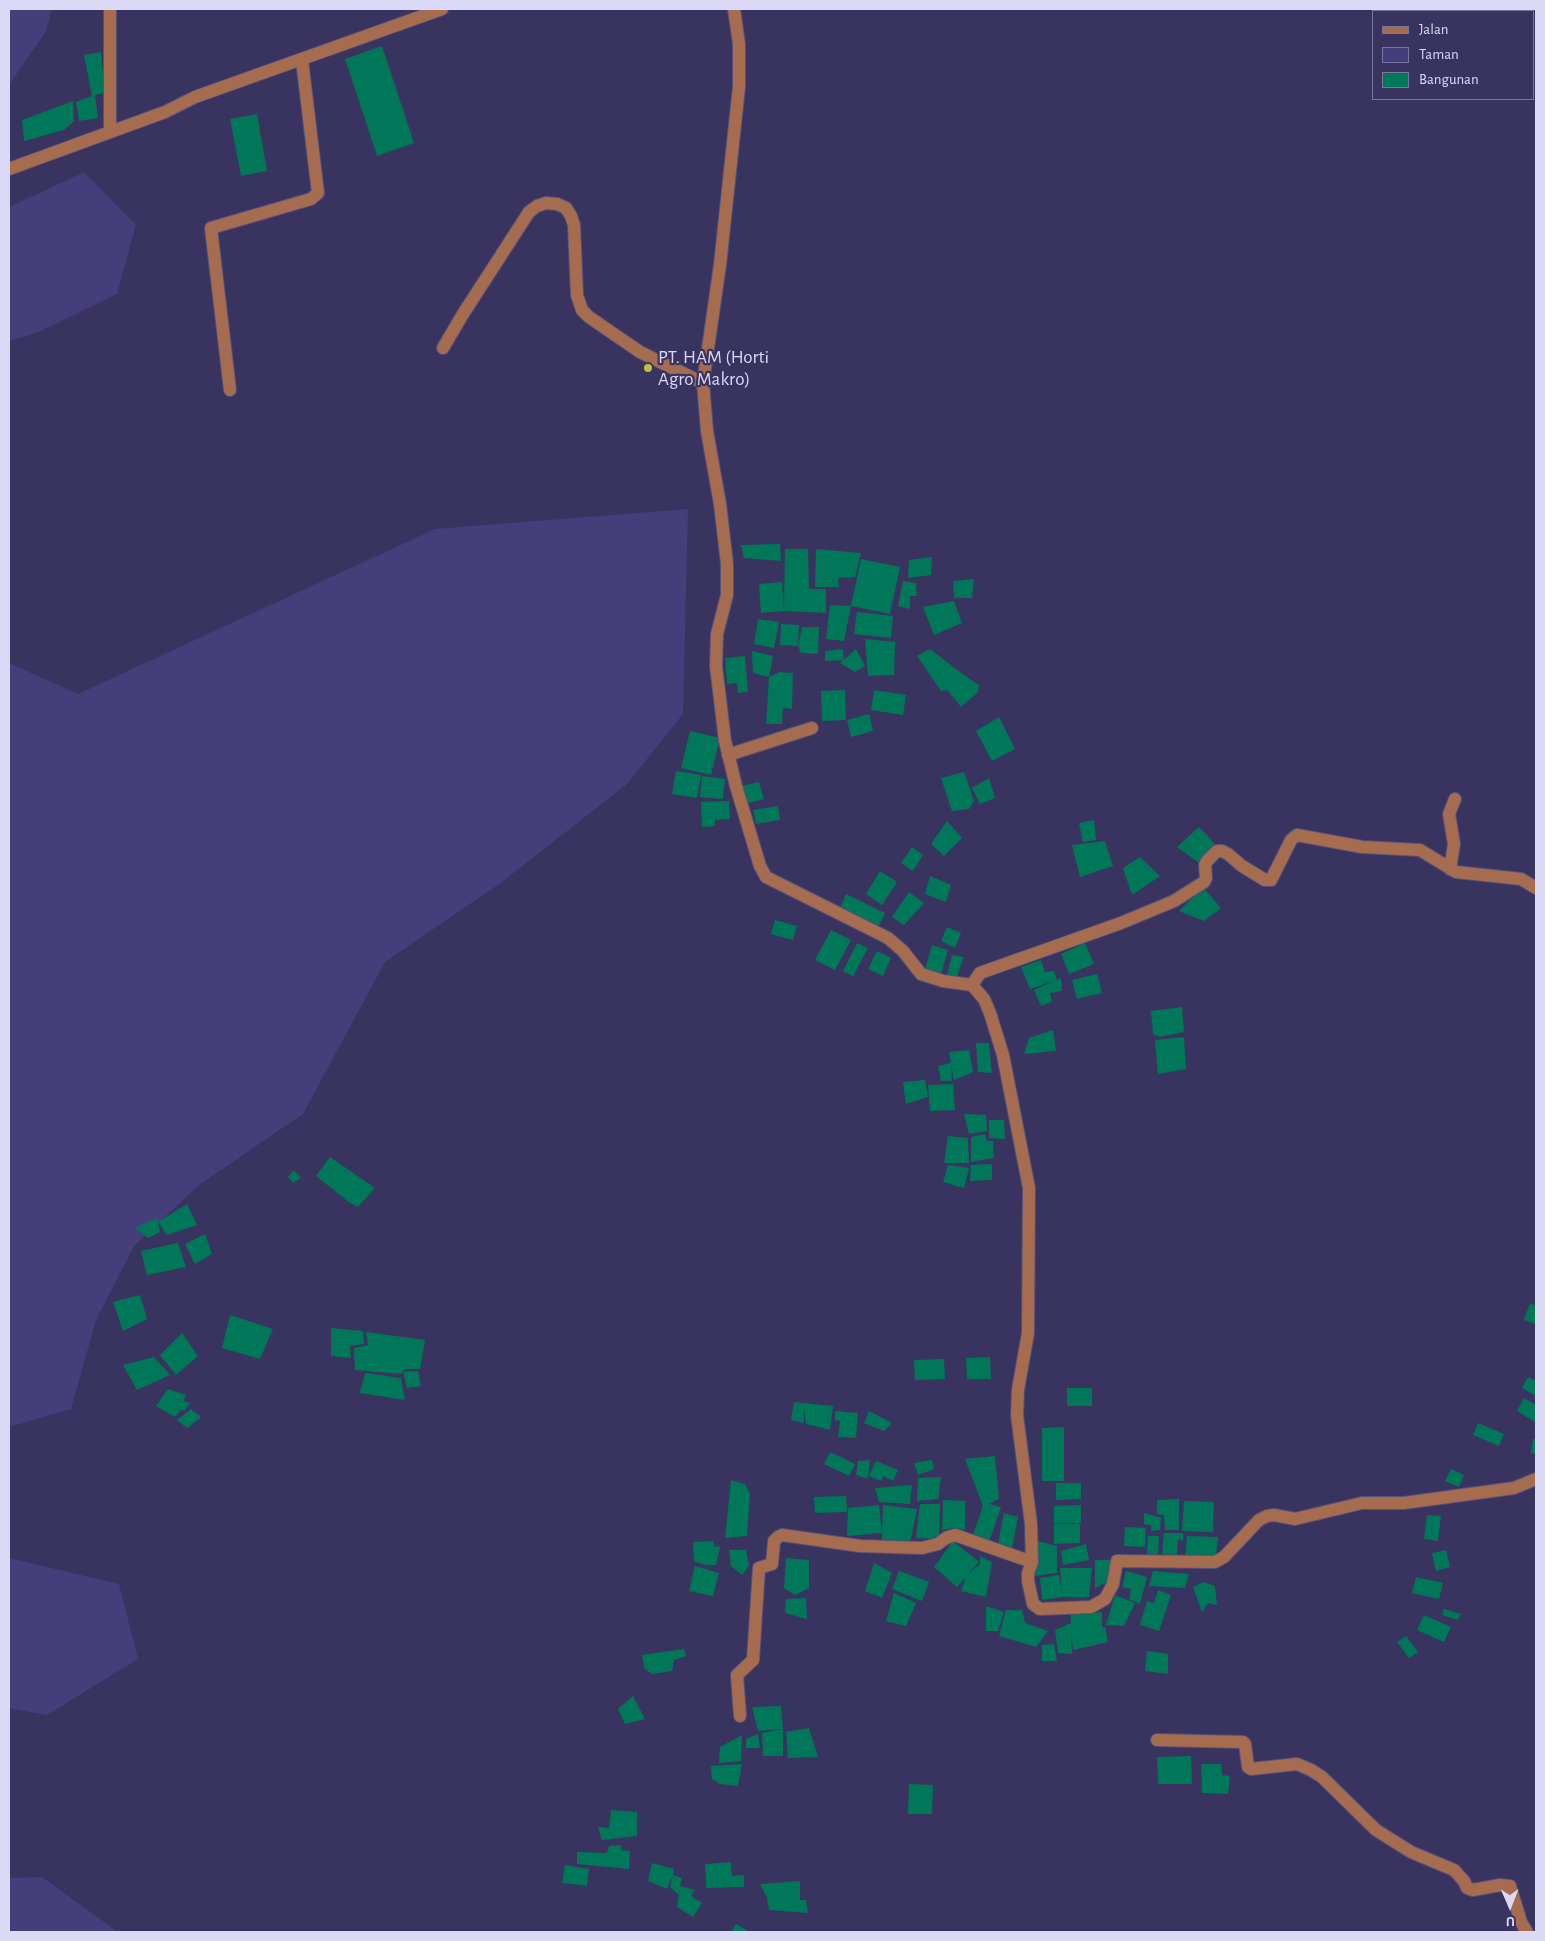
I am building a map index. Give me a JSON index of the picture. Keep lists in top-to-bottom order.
{
  "places": ["PT. HAM (Horti Agro Makro)"],
  "legend": ["Jalan", "Taman", "Bangunan"],
  "north": "bottom"
}
